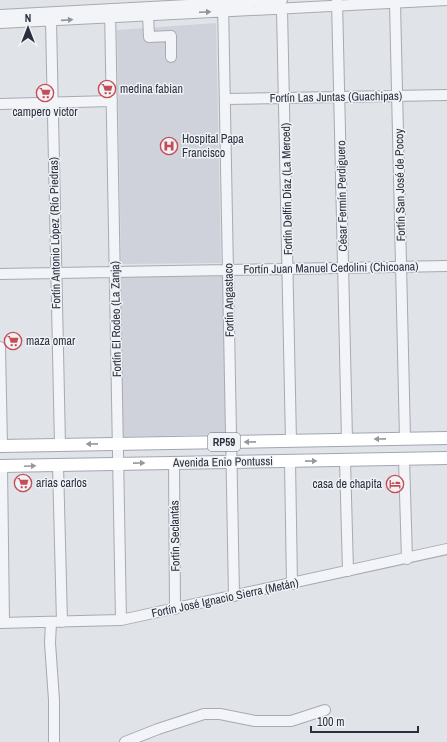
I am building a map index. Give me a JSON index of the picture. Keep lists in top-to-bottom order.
{
  "streets": {
    "main road": ["RP59", "Avenida Enio Pontussi"],
    "street": [
      "Fortín Las Juntas (Guachipas)",
      "Fortín San José de Pocoy",
      "Fortín Delfín Díaz (La Merced)",
      "César Fermín Perdiguero",
      "Fortín Antonio López (Río Piedras)",
      "Fortín Juan Manuel Cedolini (Chicoana)",
      "Fortín Angastaco",
      "Fortín El Rodeo (La Zanja)",
      "Fortín Seclantás",
      "Fortín José Ignacio Sierra (Metán)"
    ]
  },
  "crossings": [
    ["Fortín Las Juntas (Guachipas)", "Fortín San José de Pocoy"],
    ["Fortín Las Juntas (Guachipas)", "Fortín Delfín Díaz (La Merced)"],
    ["Fortín Las Juntas (Guachipas)", "César Fermín Perdiguero"],
    ["Fortín Las Juntas (Guachipas)", "Fortín Angastaco"],
    ["Fortín San José de Pocoy", "Fortín Juan Manuel Cedolini (Chicoana)"],
    ["Fortín San José de Pocoy", "Avenida Enio Pontussi"],
    ["Fortín Delfín Díaz (La Merced)", "Fortín Juan Manuel Cedolini (Chicoana)"],
    ["Fortín Delfín Díaz (La Merced)", "Avenida Enio Pontussi"],
    ["César Fermín Perdiguero", "Fortín Juan Manuel Cedolini (Chicoana)"],
    ["César Fermín Perdiguero", "Avenida Enio Pontussi"],
    ["Fortín Antonio López (Río Piedras)", "Fortín Juan Manuel Cedolini (Chicoana)"],
    ["Fortín Antonio López (Río Piedras)", "Avenida Enio Pontussi"],
    ["Fortín Juan Manuel Cedolini (Chicoana)", "Fortín Angastaco"],
    ["Fortín Juan Manuel Cedolini (Chicoana)", "Fortín El Rodeo (La Zanja)"],
    ["Fortín Angastaco", "Avenida Enio Pontussi"],
    ["Fortín Angastaco", "Fortín José Ignacio Sierra (Metán)"],
    ["Fortín El Rodeo (La Zanja)", "Avenida Enio Pontussi"],
    ["Fortín El Rodeo (La Zanja)", "Fortín José Ignacio Sierra (Metán)"],
    ["Avenida Enio Pontussi", "Fortín Seclantás"],
    ["Fortín Seclantás", "Fortín José Ignacio Sierra (Metán)"]
  ],
  "places": {
    "supermarket": [
      "medina fabian",
      "campero victor",
      "maza omar",
      "arias carlos"
    ],
    "hospital": ["Hospital Papa Francisco"],
    "hotel": ["casa de chapita"]
  },
  "scale_bar": "100 m",
  "north": "top"
}
